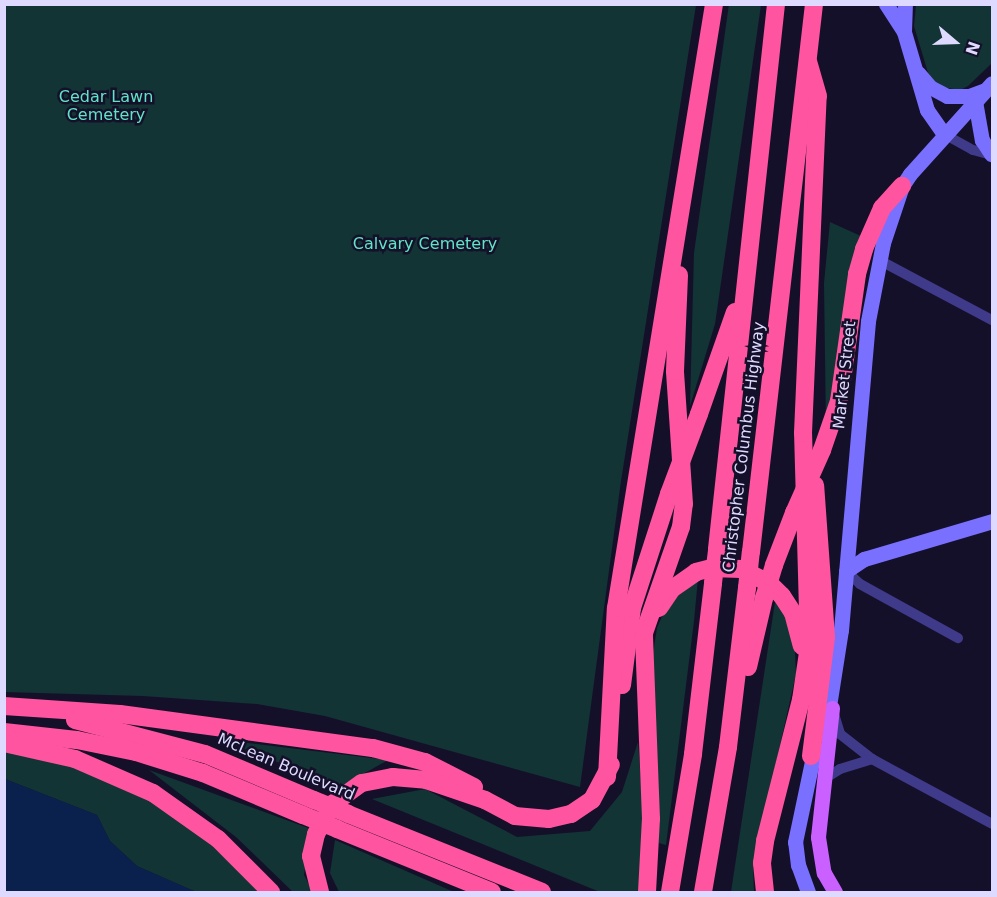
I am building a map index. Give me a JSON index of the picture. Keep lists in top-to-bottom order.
{
  "streets": {
    "highway": ["Christopher Columbus Highway", "McLean Boulevard"],
    "main road": ["Market Street"]
  },
  "parks": ["Cedar Lawn Cemetery", "Calvary Cemetery"],
  "north": "right"
}
